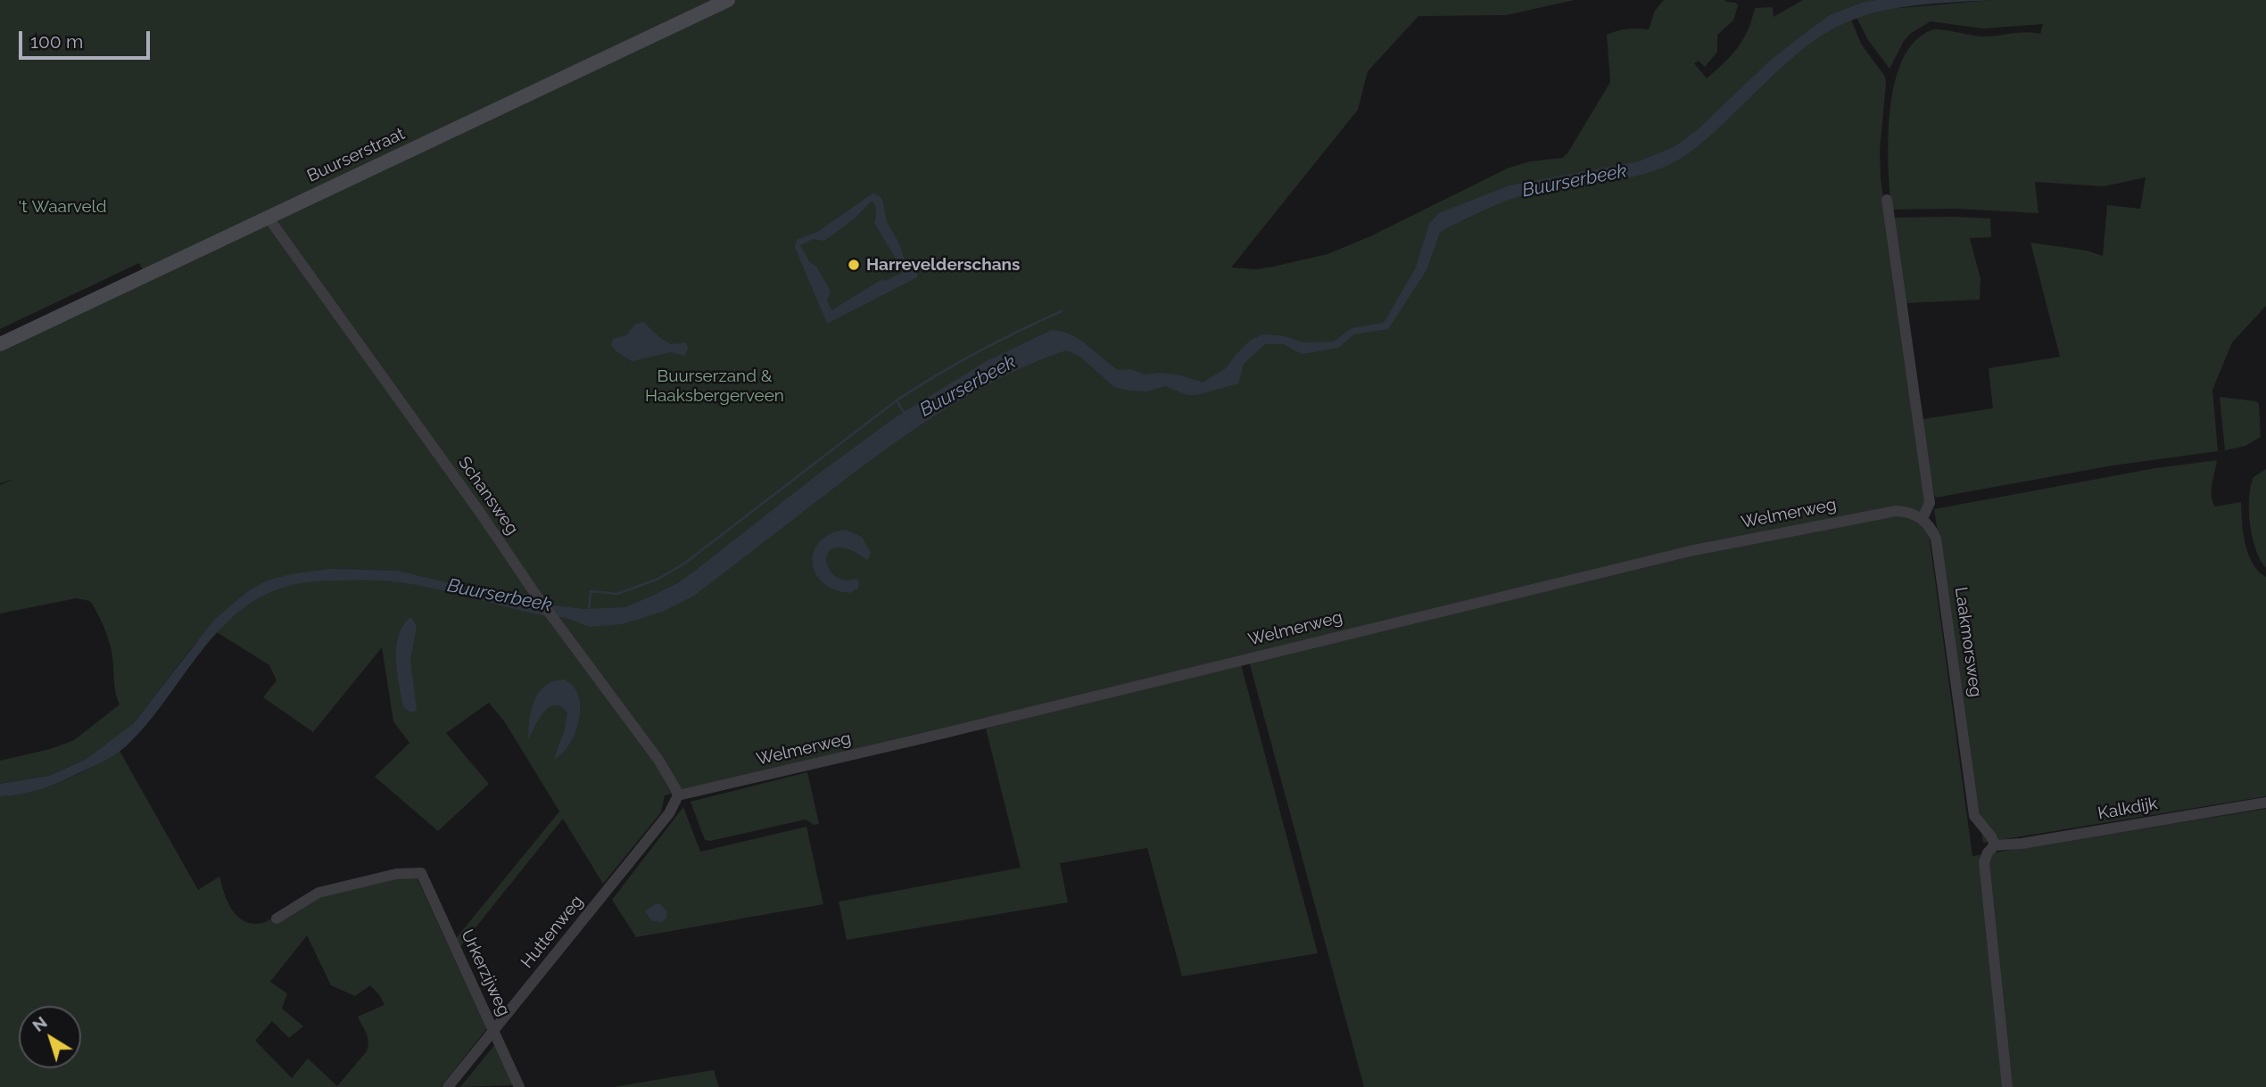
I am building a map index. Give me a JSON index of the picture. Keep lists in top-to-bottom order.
{
  "streets": {
    "main road": ["Buurserstraat"],
    "street": [
      "Schansweg",
      "Welmerweg",
      "Laakmorsweg",
      "Kalkdijk",
      "Huttenweg",
      "Urkerzijweg"
    ]
  },
  "crossings": [
    ["Buurserstraat", "Schansweg"],
    ["Schansweg", "Welmerweg"],
    ["Schansweg", "Huttenweg"],
    ["Welmerweg", "Laakmorsweg"],
    ["Welmerweg", "Huttenweg"],
    ["Laakmorsweg", "Kalkdijk"],
    ["Huttenweg", "Urkerzijweg"]
  ],
  "water": ["Buurserbeek"],
  "parks": ["'t Waarveld", "Buurserzand & Haaksbergerveen"],
  "places": ["Harrevelderschans"],
  "scale_bar": "100 m",
  "north": "top left"
}
